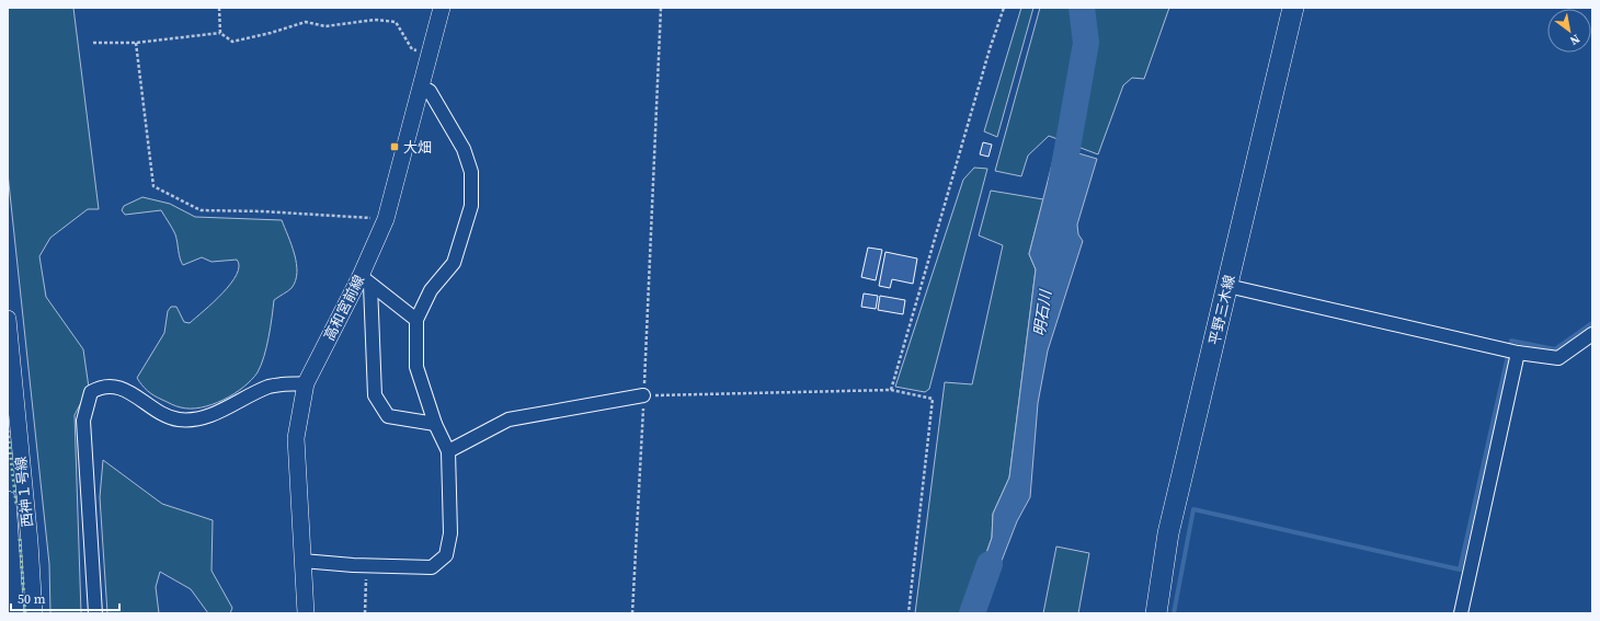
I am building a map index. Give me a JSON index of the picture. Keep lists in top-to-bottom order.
{
  "streets": {
    "main road": ["平野三木線"],
    "street": ["高和宮前線", "西神１号線"]
  },
  "water": ["明石川"],
  "places": {
    "transit": ["大畑"]
  },
  "scale_bar": "50 m",
  "north": "bottom right"
}
